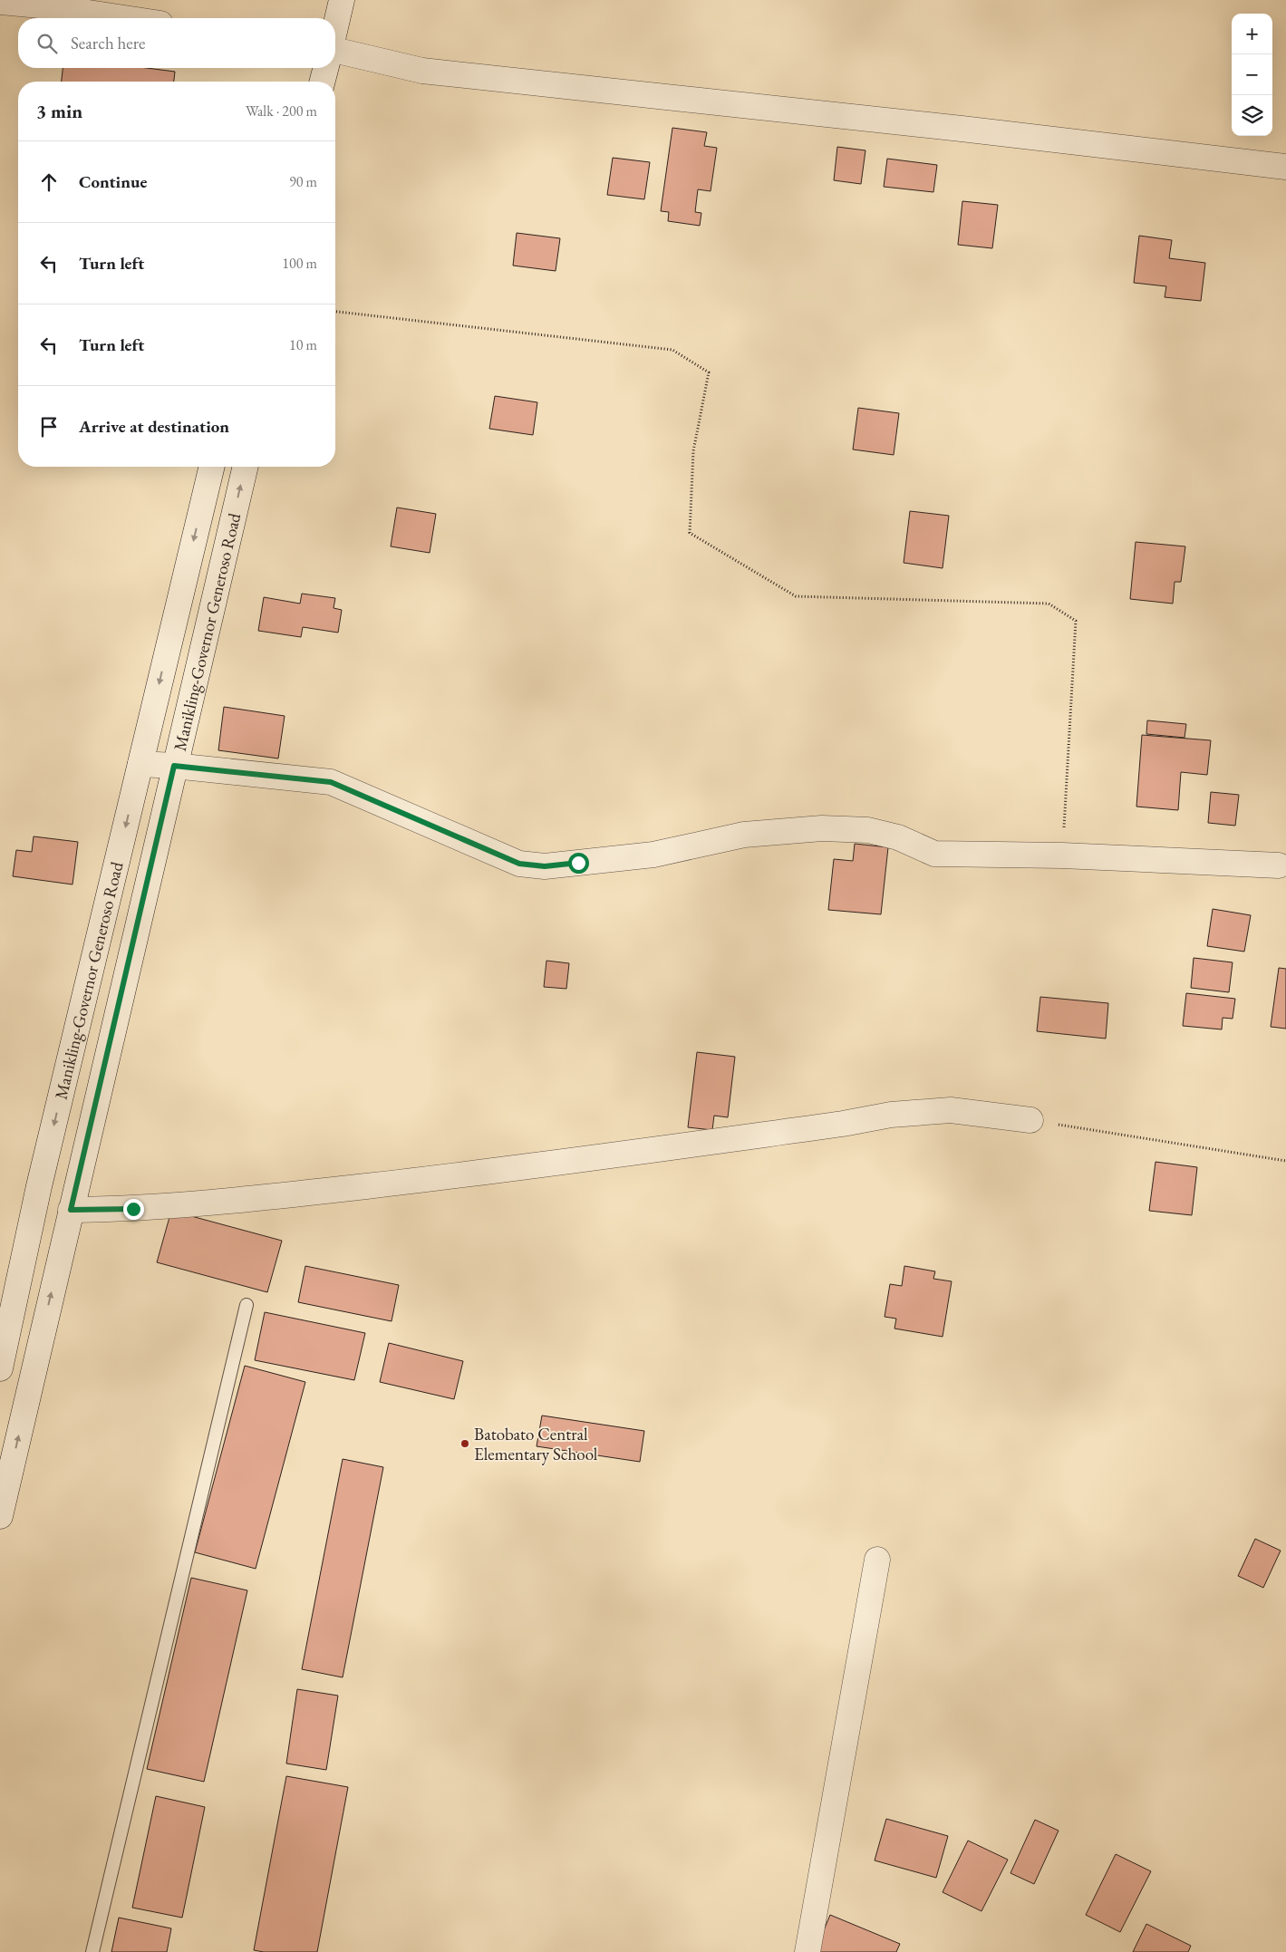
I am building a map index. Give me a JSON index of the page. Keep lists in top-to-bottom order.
{
  "streets": {
    "street": ["Manikling-Governor Generoso Road"]
  },
  "places": ["Batobato Central Elementary School"],
  "page": {
    "map_buttons": ["+", "−"],
    "search": "Search here",
    "heading": ["3 min", "Walk · 200 m"],
    "list": [
      ["Continue", "90 m"],
      ["Turn left", "100 m"],
      ["Turn left", "10 m"],
      "Arrive at destination"
    ]
  }
}
